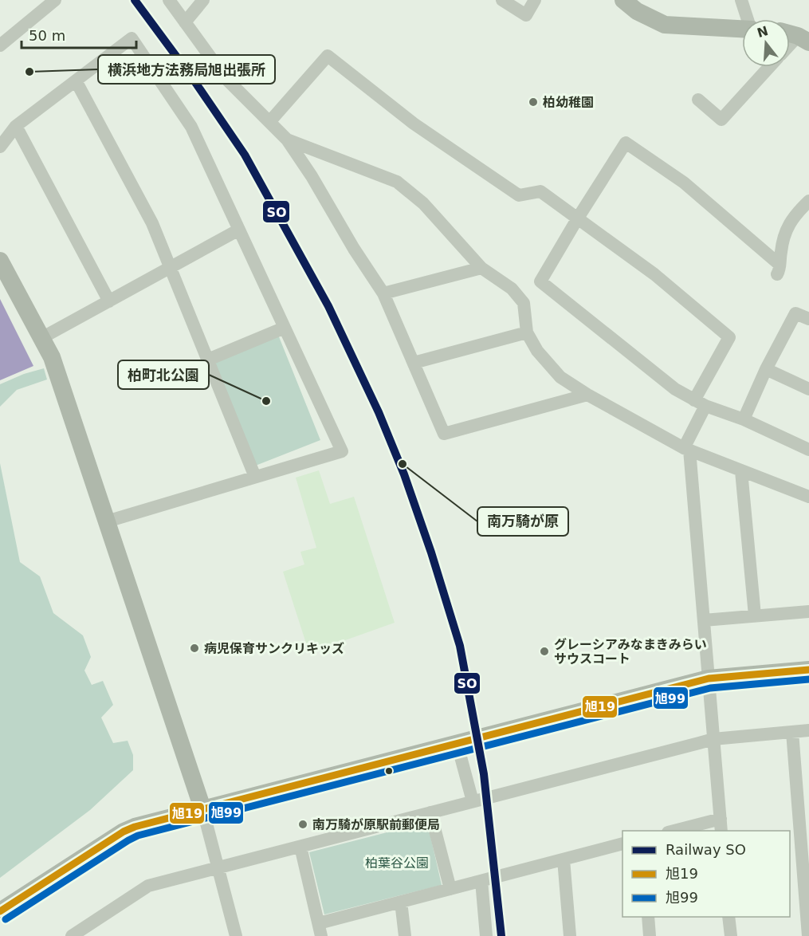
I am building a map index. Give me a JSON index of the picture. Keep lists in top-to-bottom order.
{
  "parks": ["柏葉谷公園"],
  "places": [
    "横浜地方法務局旭出張所",
    "柏幼稚園",
    "柏町北公園",
    "南万騎が原",
    "病児保育サンクリキッズ",
    "グレーシアみなまきみらい サウスコート",
    "南万騎が原駅前郵便局"
  ],
  "lines": ["rail line SO", "transit line 旭19", "transit line 旭99"],
  "legend": ["Railway SO", "旭19", "旭99"],
  "scale_bar": "50 m",
  "north": "top"
}
